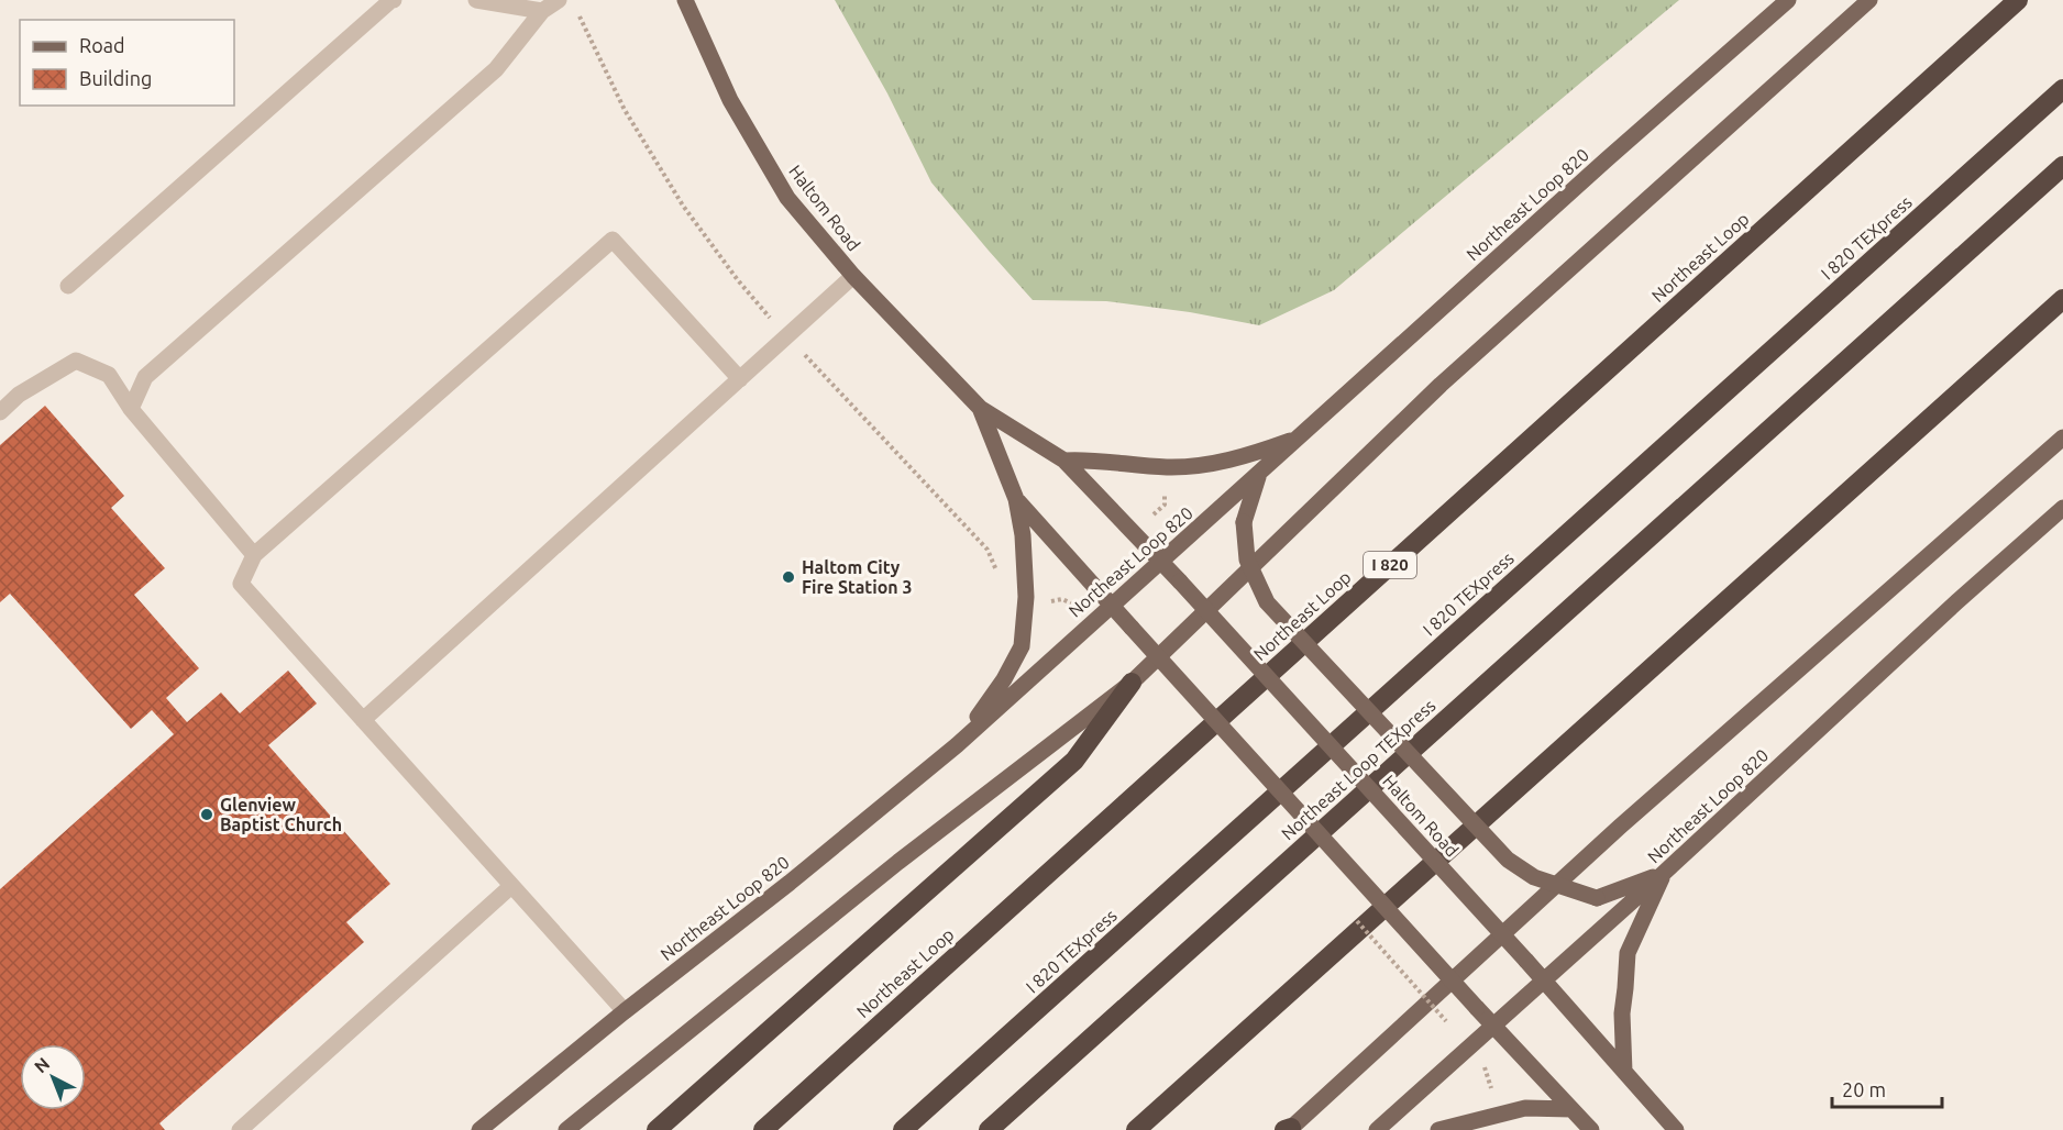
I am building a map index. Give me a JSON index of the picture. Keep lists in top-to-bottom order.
{
  "streets": {
    "highway": [
      "I 820 TEXpress",
      "Northeast Loop",
      "I 820",
      "Northeast Loop TEXpress"
    ],
    "main road": ["Northeast Loop 820", "Haltom Road"]
  },
  "crossings": [
    ["Northeast Loop 820", "Haltom Road"]
  ],
  "places": ["Haltom City Fire Station 3", "Glenview Baptist Church"],
  "legend": ["Road", "Building"],
  "scale_bar": "20 m",
  "north": "top left"
}
